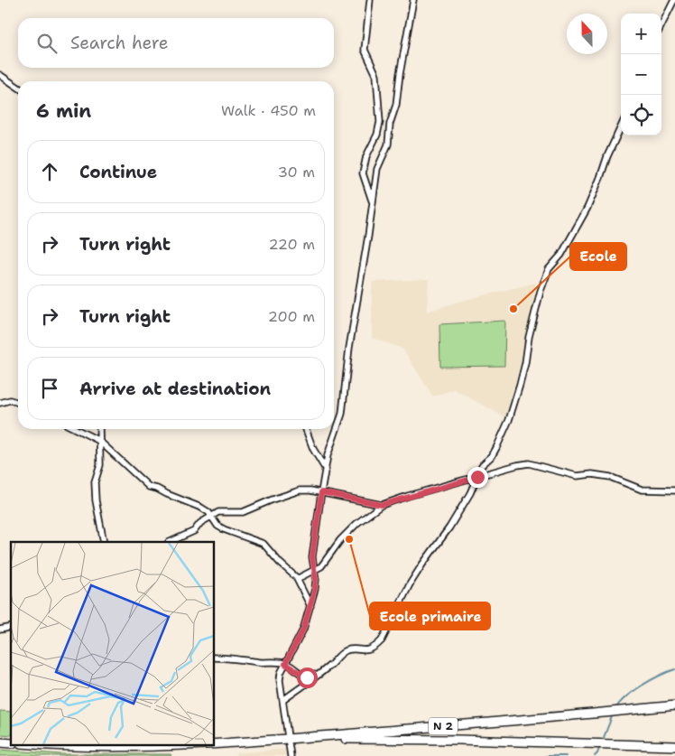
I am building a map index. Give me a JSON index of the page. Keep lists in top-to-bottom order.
{
  "streets": {
    "main road": ["N 2"]
  },
  "places": ["Ecole", "Ecole primaire"],
  "north": "top",
  "page": {
    "map_buttons": ["+", "−"],
    "search": "Search here",
    "heading": ["6 min", "Walk · 450 m"],
    "list": [
      ["Continue", "30 m"],
      ["Turn right", "220 m"],
      ["Turn right", "200 m"],
      "Arrive at destination"
    ]
  }
}
